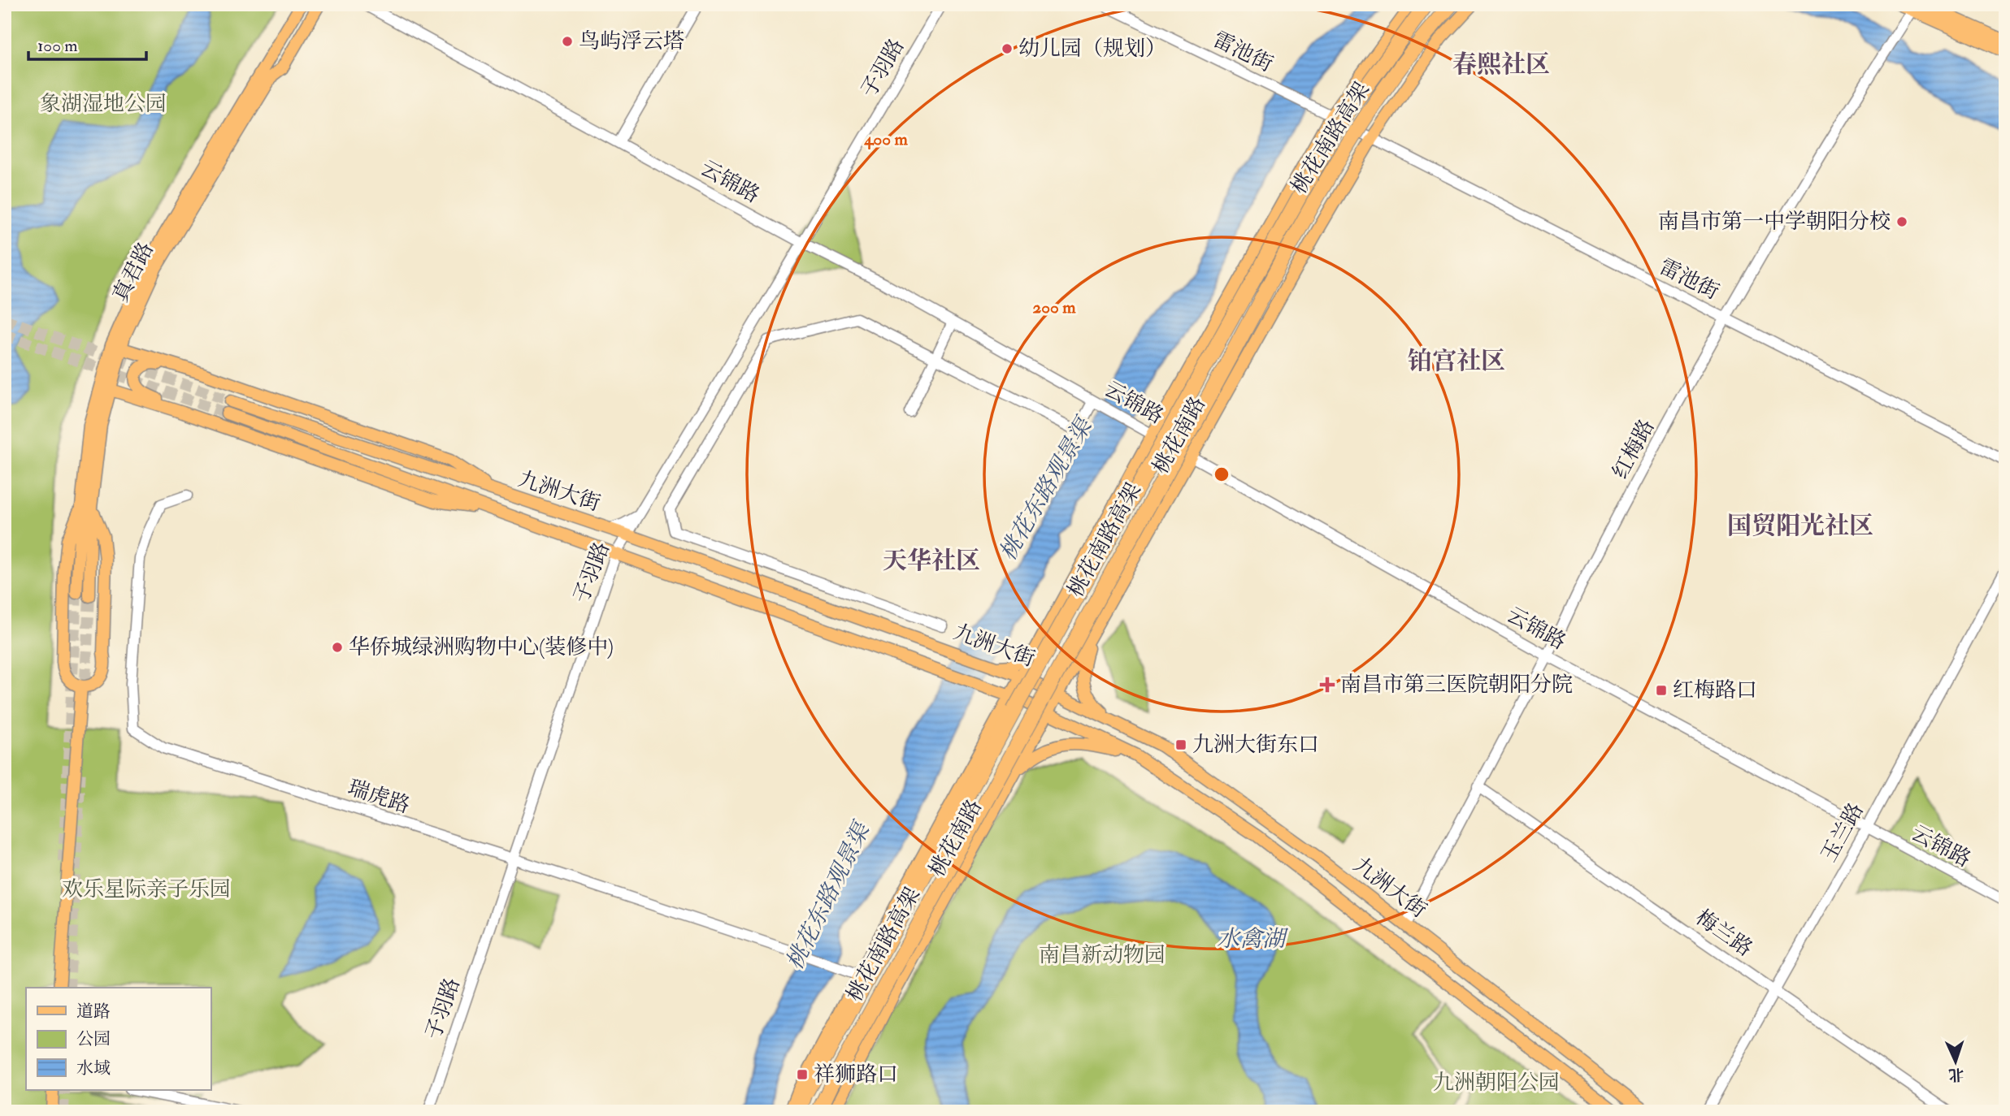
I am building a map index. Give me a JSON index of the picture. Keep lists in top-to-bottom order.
{
  "streets": {
    "highway": ["桃花南路高架"],
    "main road": ["真君路", "桃花南路", "九洲大街"],
    "street": [
      "雷池街",
      "子羽路",
      "云锦路",
      "红梅路",
      "瑞虎路",
      "玉兰路",
      "梅兰路"
    ]
  },
  "crossings": [
    ["雷池街", "桃花南路高架"],
    ["雷池街", "桃花南路"],
    ["雷池街", "红梅路"],
    ["子羽路", "云锦路"],
    ["子羽路", "九洲大街"],
    ["子羽路", "瑞虎路"],
    ["桃花南路高架", "桃花南路"],
    ["云锦路", "桃花南路"],
    ["云锦路", "红梅路"],
    ["云锦路", "玉兰路"],
    ["桃花南路", "九洲大街"],
    ["桃花南路", "瑞虎路"],
    ["红梅路", "九洲大街"],
    ["红梅路", "梅兰路"],
    ["玉兰路", "梅兰路"]
  ],
  "districts": [
    "春熙社区",
    "铂宫社区",
    "国贸阳光社区",
    "天华社区"
  ],
  "water": ["桃花东路观景渠", "水禽湖"],
  "parks": [
    "象湖湿地公园",
    "欢乐星际亲子乐园",
    "南昌新动物园",
    "九洲朝阳公园"
  ],
  "places": {
    "other": [
      "鸟屿浮云塔",
      "幼儿园（规划）",
      "南昌市第一中学朝阳分校",
      "华侨城绿洲购物中心(装修中)"
    ],
    "health": ["南昌市第三医院朝阳分院"],
    "transit": ["红梅路口", "九洲大街东口", "祥狮路口"]
  },
  "legend": ["道路", "公园", "水域"],
  "scale_bar": "100 m",
  "north": "bottom",
  "rings": ["400 m", "200 m"]
}
